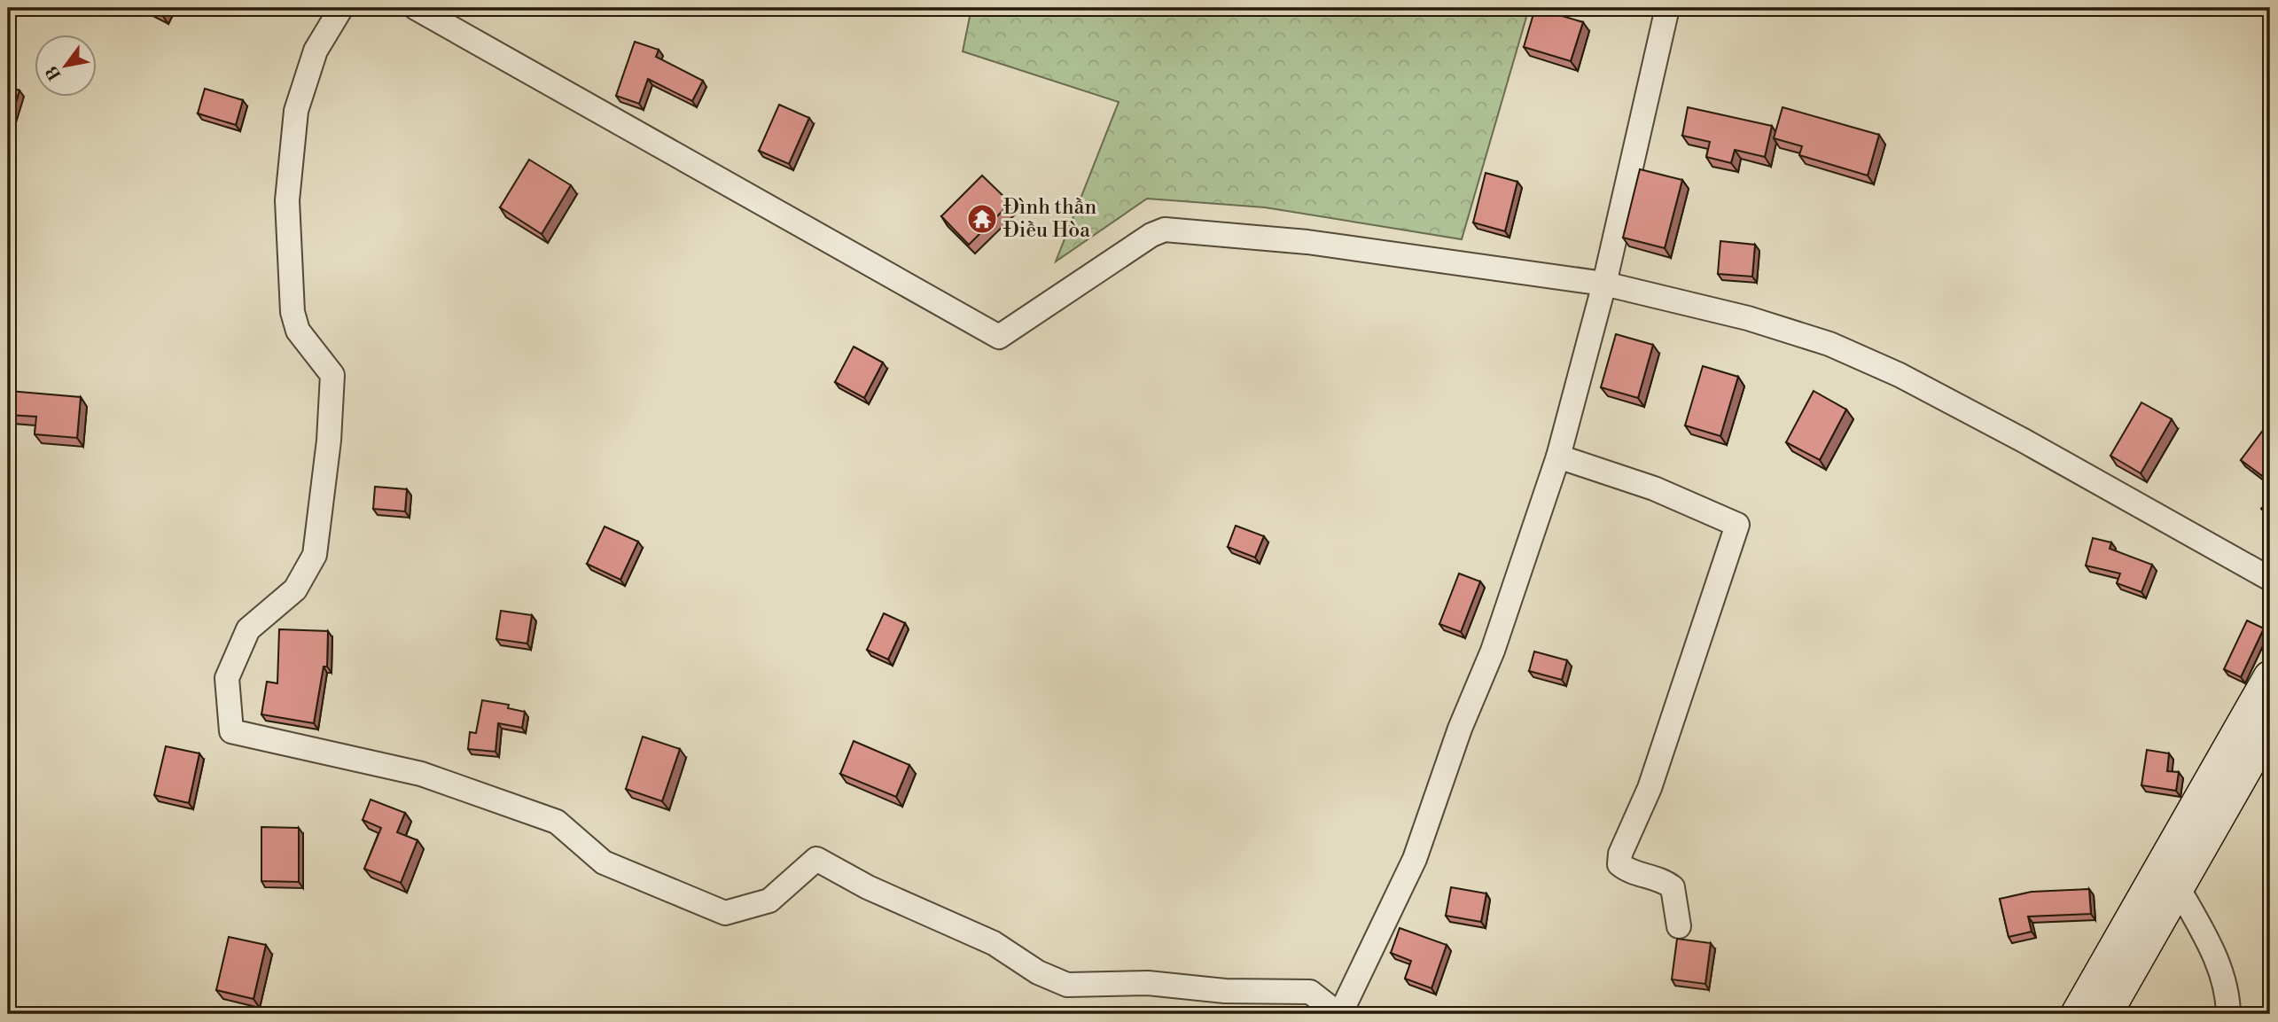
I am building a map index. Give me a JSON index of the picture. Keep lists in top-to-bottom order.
{
  "places": {
    "temple": ["Đình thần Điều Hòa"]
  },
  "north": "bottom left"
}
